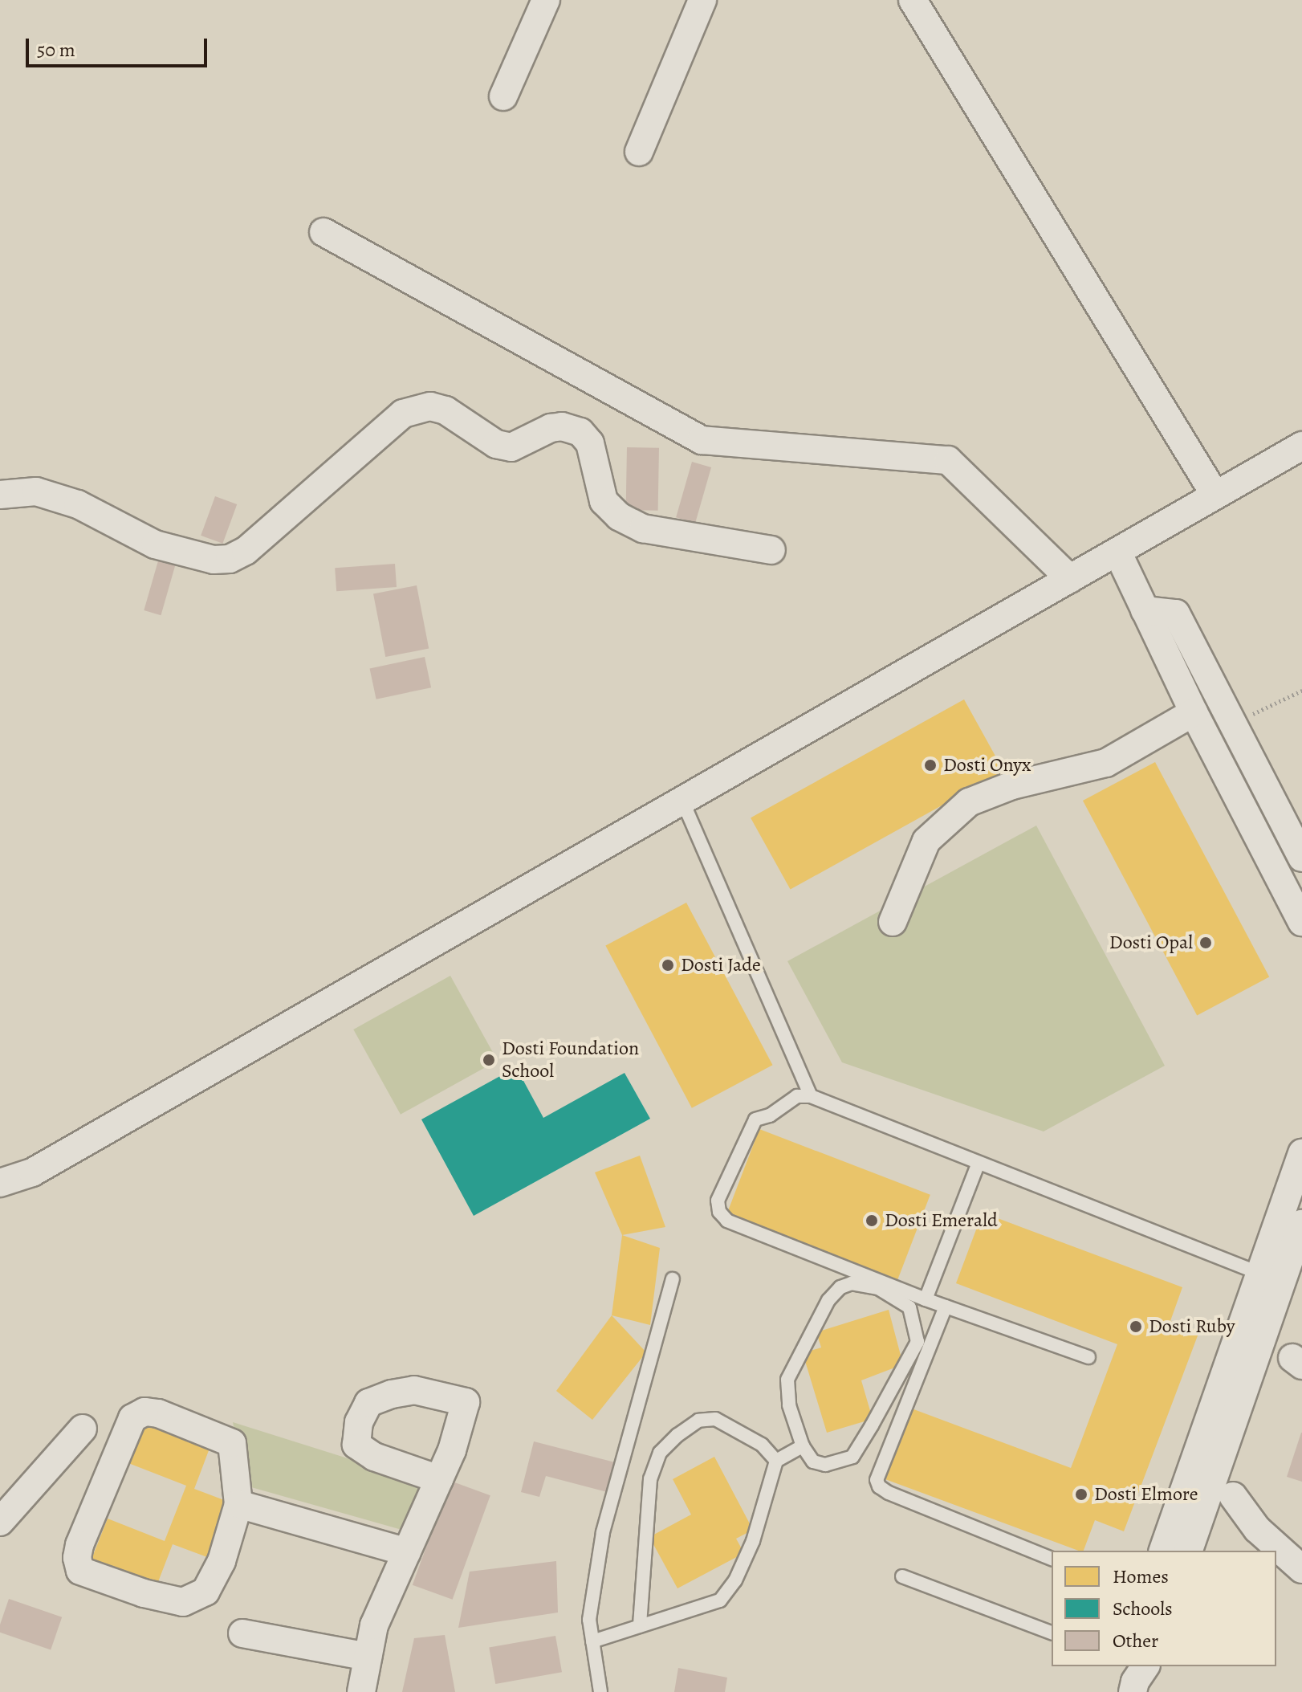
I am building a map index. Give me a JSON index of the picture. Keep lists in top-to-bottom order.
{
  "places": [
    "Dosti Onyx",
    "Dosti Opal",
    "Dosti Jade",
    "Dosti Foundation School",
    "Dosti Emerald",
    "Dosti Ruby",
    "Dosti Elmore"
  ],
  "legend": ["Homes", "Schools", "Other"],
  "scale_bar": "50 m"
}
